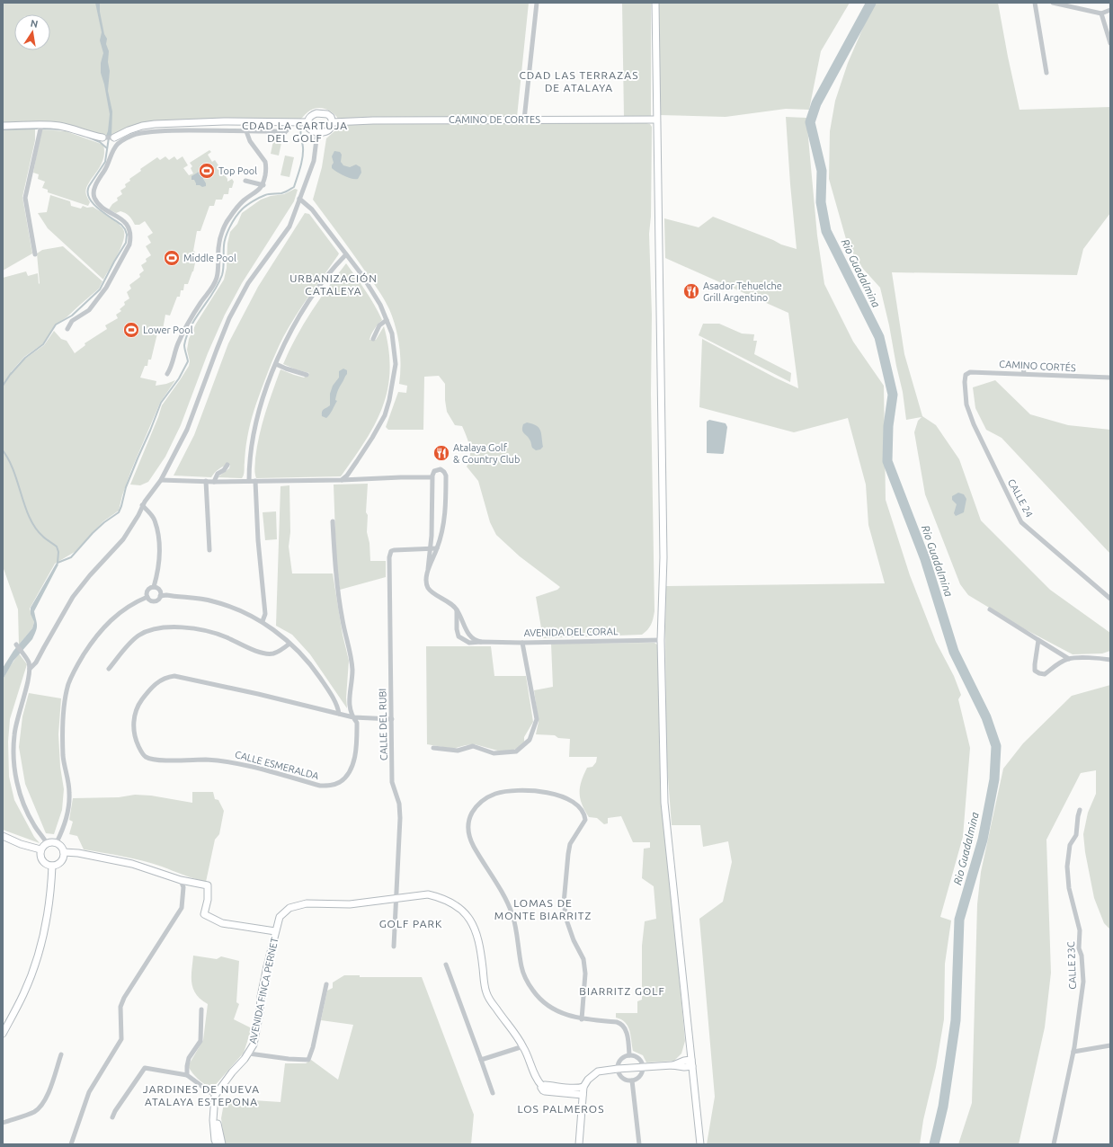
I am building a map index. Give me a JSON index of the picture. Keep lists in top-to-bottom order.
{
  "streets": {
    "street": [
      "CAMINO DE CORTES",
      "CAMINO CORTÉS",
      "CALLE 24",
      "AVENIDA DEL CORAL",
      "CALLE DEL RUBI",
      "CALLE ESMERALDA",
      "CALLE 23C",
      "AVENIDA FINCA PERNET"
    ]
  },
  "crossings": [
    ["CAMINO CORTÉS", "CALLE 24"],
    ["CALLE DEL RUBI", "CALLE ESMERALDA"],
    ["CALLE DEL RUBI", "AVENIDA FINCA PERNET"]
  ],
  "districts": [
    "CDAD LAS TERRAZAS DE ATALAYA",
    "CDAD LA CARTUJA DEL GOLF",
    "URBANIZACIÓN CATALEYA",
    "LOMAS DE MONTE BIARRITZ",
    "GOLF PARK",
    "BIARRITZ GOLF",
    "JARDINES DE NUEVA ATALAYA ESTEPONA",
    "LOS PALMEROS"
  ],
  "water": ["Rio Guadalmina"],
  "places": {
    "sports": ["Top Pool", "Middle Pool", "Lower Pool"],
    "restaurant": ["Asador Tehuelche Grill Argentino", "Atalaya Golf & Country Club"]
  },
  "north": "top"
}
